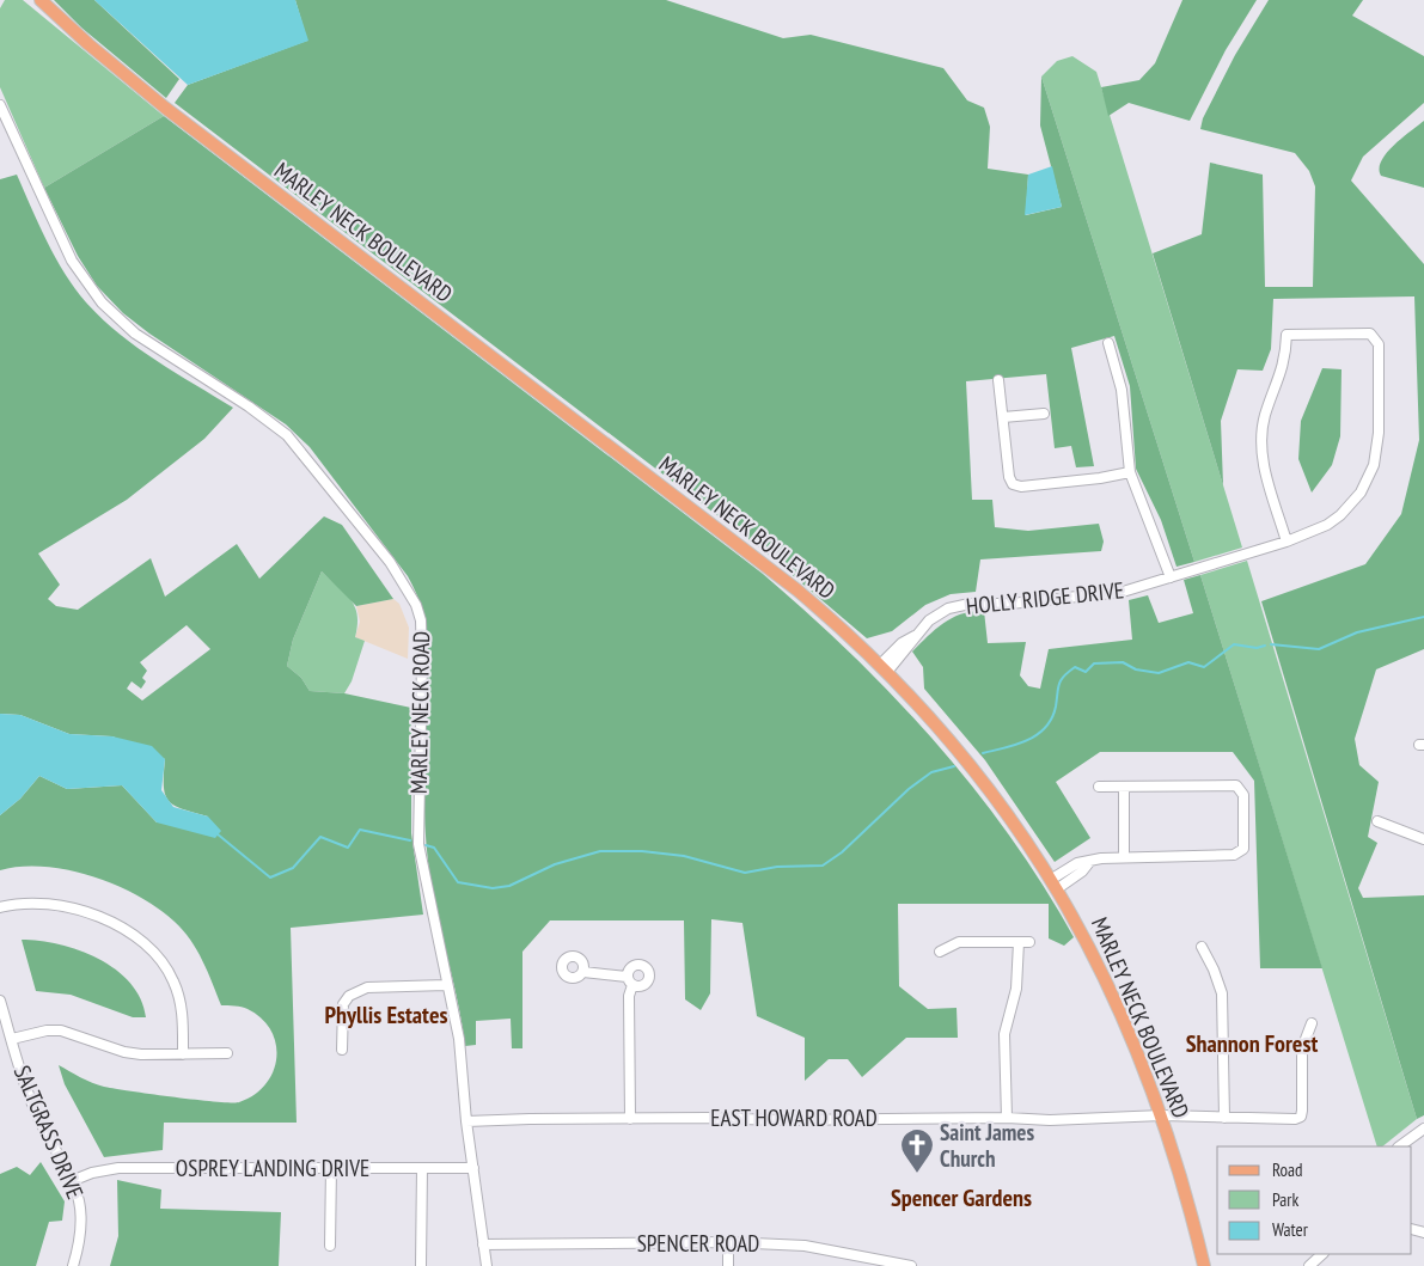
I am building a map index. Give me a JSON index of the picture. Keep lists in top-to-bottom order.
{
  "streets": {
    "main road": ["MARLEY NECK BOULEVARD"],
    "street": [
      "HOLLY RIDGE DRIVE",
      "MARLEY NECK ROAD",
      "EAST HOWARD ROAD",
      "SALTGRASS DRIVE",
      "OSPREY LANDING DRIVE",
      "SPENCER ROAD"
    ]
  },
  "crossings": [
    ["MARLEY NECK BOULEVARD", "HOLLY RIDGE DRIVE"],
    ["MARLEY NECK BOULEVARD", "EAST HOWARD ROAD"],
    ["MARLEY NECK ROAD", "EAST HOWARD ROAD"],
    ["MARLEY NECK ROAD", "OSPREY LANDING DRIVE"],
    ["MARLEY NECK ROAD", "SPENCER ROAD"],
    ["SALTGRASS DRIVE", "OSPREY LANDING DRIVE"]
  ],
  "districts": ["Phyllis Estates", "Shannon Forest", "Spencer Gardens"],
  "places": {
    "church": ["Saint James Church"]
  },
  "legend": ["Road", "Park", "Water"]
}
